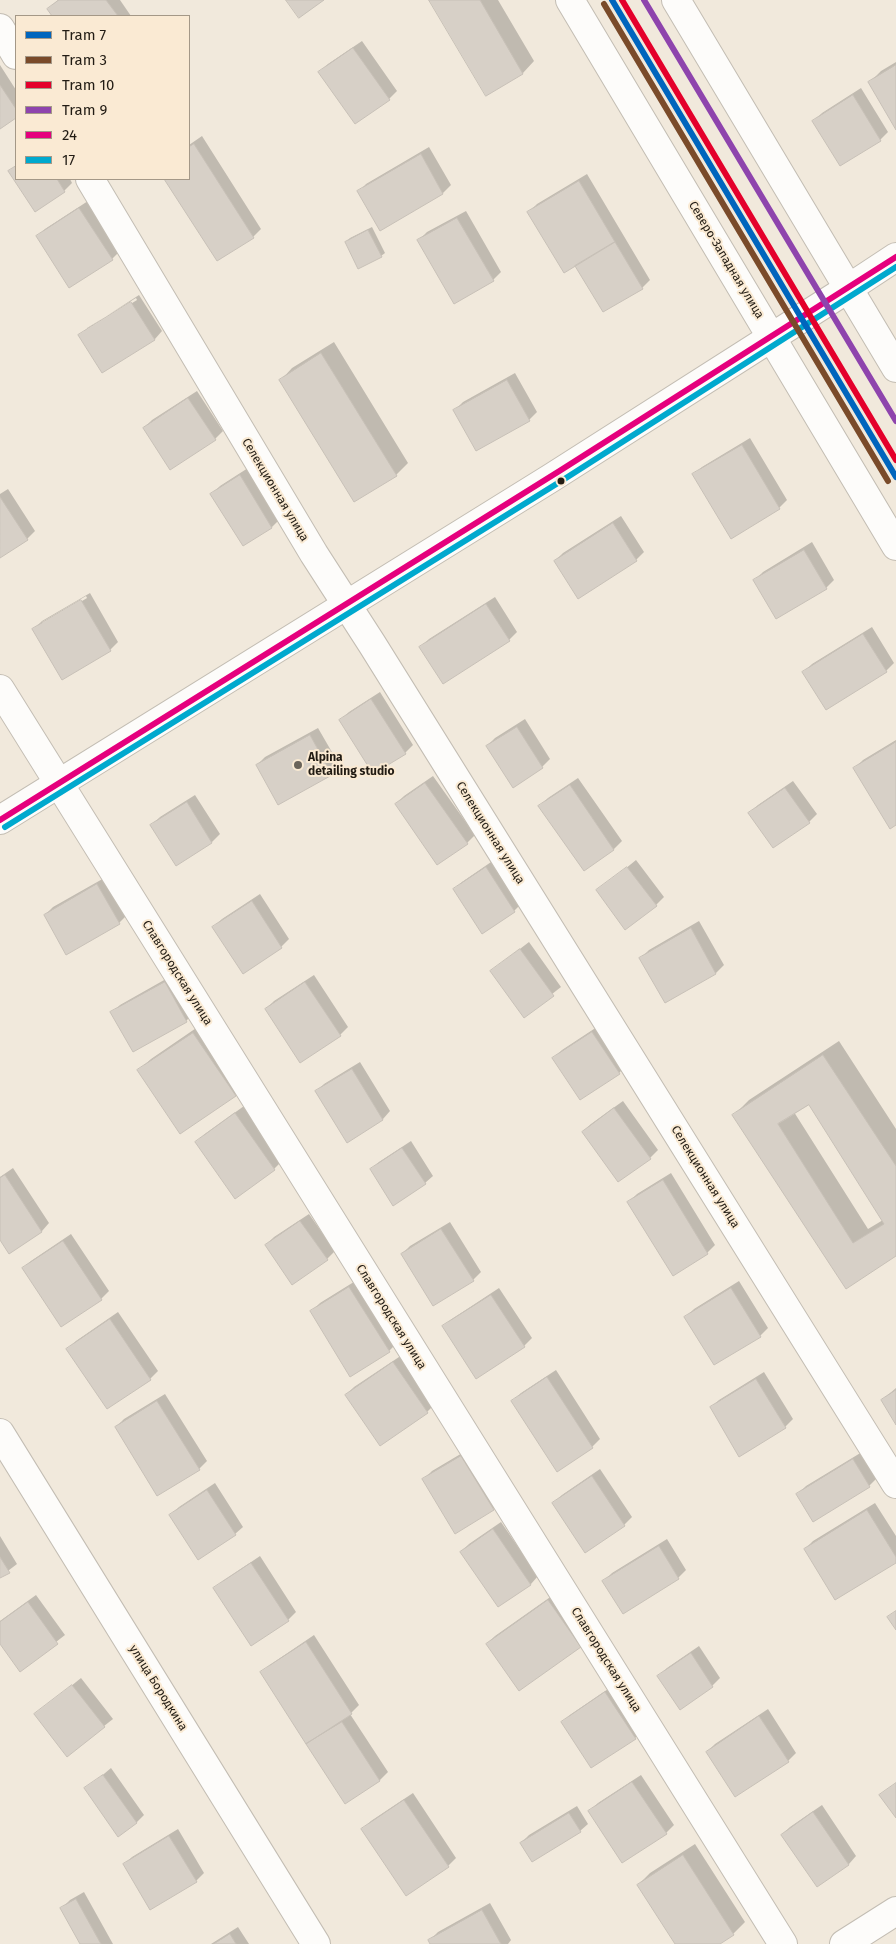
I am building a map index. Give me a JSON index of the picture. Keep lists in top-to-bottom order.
{
  "streets": {
    "street": [
      "Северо-Западная улица",
      "Селекционная улица",
      "Славгородская улица",
      "улица Бородкина"
    ]
  },
  "places": ["Alpina detailing studio"],
  "lines": [
    "tram line 7",
    "tram line 10",
    "tram line 9",
    "tram line 3",
    "transit line 24",
    "transit line 17"
  ],
  "legend": [
    "Tram 7",
    "Tram 3",
    "Tram 10",
    "Tram 9",
    "24",
    "17"
  ]
}
